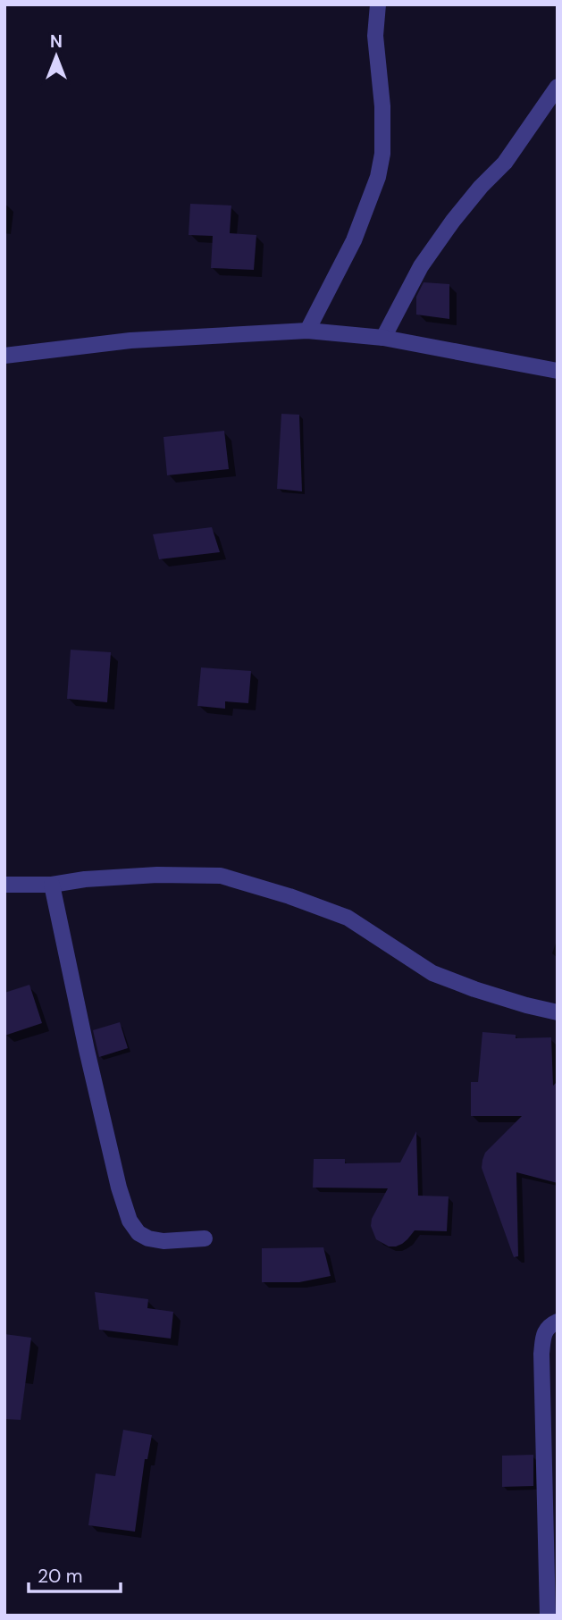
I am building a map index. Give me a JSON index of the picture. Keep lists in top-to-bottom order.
{
  "scale_bar": "20 m",
  "north": "top"
}
